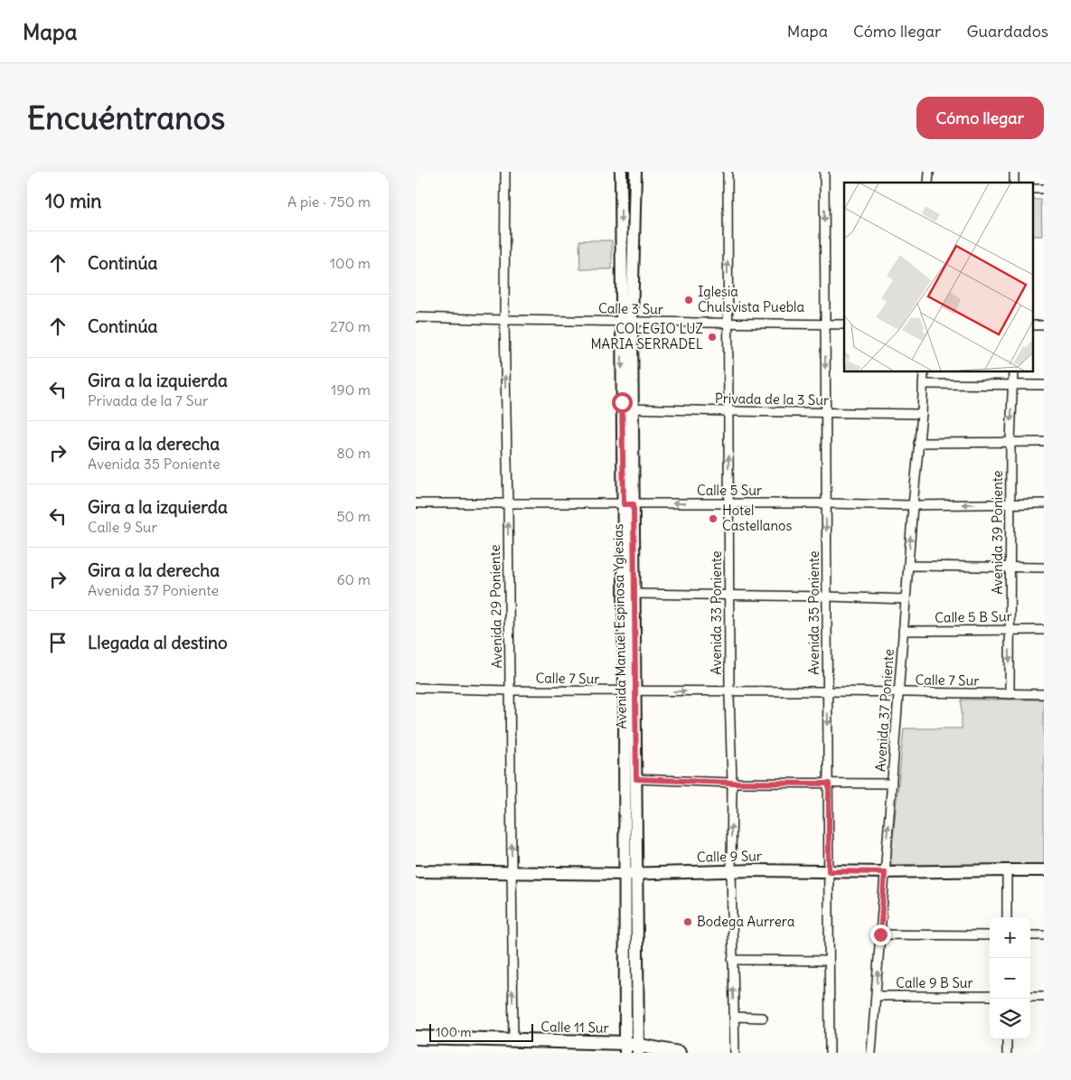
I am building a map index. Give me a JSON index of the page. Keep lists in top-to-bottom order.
{
  "streets": {
    "main road": ["Avenida Manuel Espinosa Yglesias", "Calle 9 Sur", "Calle 11 Sur"],
    "street": [
      "Calle 3 Sur",
      "Privada de la 3 Sur",
      "Calle 5 Sur",
      "Avenida 39 Poniente",
      "Avenida 29 Poniente",
      "Avenida 33 Poniente",
      "Avenida 35 Poniente",
      "Calle 5 B Sur",
      "Calle 7 Sur",
      "Avenida 37 Poniente",
      "Calle 9 B Sur"
    ]
  },
  "crossings": [
    ["Calle 3 Sur", "Avenida 29 Poniente"],
    ["Calle 3 Sur", "Avenida 33 Poniente"],
    ["Calle 3 Sur", "Avenida 35 Poniente"],
    ["Calle 3 Sur", "Avenida Manuel Espinosa Yglesias"],
    ["Privada de la 3 Sur", "Avenida 33 Poniente"],
    ["Privada de la 3 Sur", "Avenida 35 Poniente"],
    ["Privada de la 3 Sur", "Avenida Manuel Espinosa Yglesias"],
    ["Privada de la 3 Sur", "Avenida 37 Poniente"],
    ["Calle 5 Sur", "Avenida 39 Poniente"],
    ["Calle 5 Sur", "Avenida 29 Poniente"],
    ["Calle 5 Sur", "Avenida 33 Poniente"],
    ["Calle 5 Sur", "Avenida 35 Poniente"],
    ["Calle 5 Sur", "Avenida Manuel Espinosa Yglesias"],
    ["Calle 5 Sur", "Avenida 37 Poniente"],
    ["Avenida 39 Poniente", "Calle 5 B Sur"],
    ["Avenida 39 Poniente", "Calle 7 Sur"],
    ["Avenida 29 Poniente", "Calle 7 Sur"],
    ["Avenida 29 Poniente", "Calle 9 Sur"],
    ["Avenida 29 Poniente", "Calle 11 Sur"],
    ["Avenida 33 Poniente", "Calle 7 Sur"],
    ["Avenida 33 Poniente", "Calle 9 Sur"],
    ["Avenida 35 Poniente", "Calle 7 Sur"],
    ["Avenida 35 Poniente", "Calle 9 Sur"],
    ["Calle 5 B Sur", "Avenida 37 Poniente"],
    ["Avenida Manuel Espinosa Yglesias", "Calle 7 Sur"],
    ["Avenida Manuel Espinosa Yglesias", "Calle 9 Sur"],
    ["Avenida Manuel Espinosa Yglesias", "Calle 11 Sur"],
    ["Calle 7 Sur", "Avenida 37 Poniente"],
    ["Avenida 37 Poniente", "Calle 9 Sur"],
    ["Avenida 37 Poniente", "Calle 9 B Sur"]
  ],
  "one_way": [
    "Avenida 39 Poniente",
    "Avenida 29 Poniente",
    "Avenida 33 Poniente",
    "Avenida 35 Poniente"
  ],
  "places": [
    "Iglesia Chulsvista Puebla",
    "COLEGIO LUZ MARIA SERRADEL",
    "Hotel Castellanos",
    "Bodega Aurrera"
  ],
  "scale_bar": "100 m",
  "page": {
    "header": "Mapa",
    "nav": ["Mapa", "Cómo llegar", "Guardados"],
    "buttons": "Cómo llegar",
    "title": "Encuéntranos",
    "heading": ["10 min", "A pie · 750 m"],
    "list": [
      ["Continúa", "100 m"],
      ["Continúa", "270 m"],
      ["Gira a la izquierda", "Privada de la 7 Sur", "190 m"],
      ["Gira a la derecha", "Avenida 35 Poniente", "80 m"],
      ["Gira a la izquierda", "Calle 9 Sur", "50 m"],
      ["Gira a la derecha", "Avenida 37 Poniente", "60 m"],
      "Llegada al destino"
    ],
    "map_buttons": ["+", "−"],
    "scale": "100 m"
  }
}
